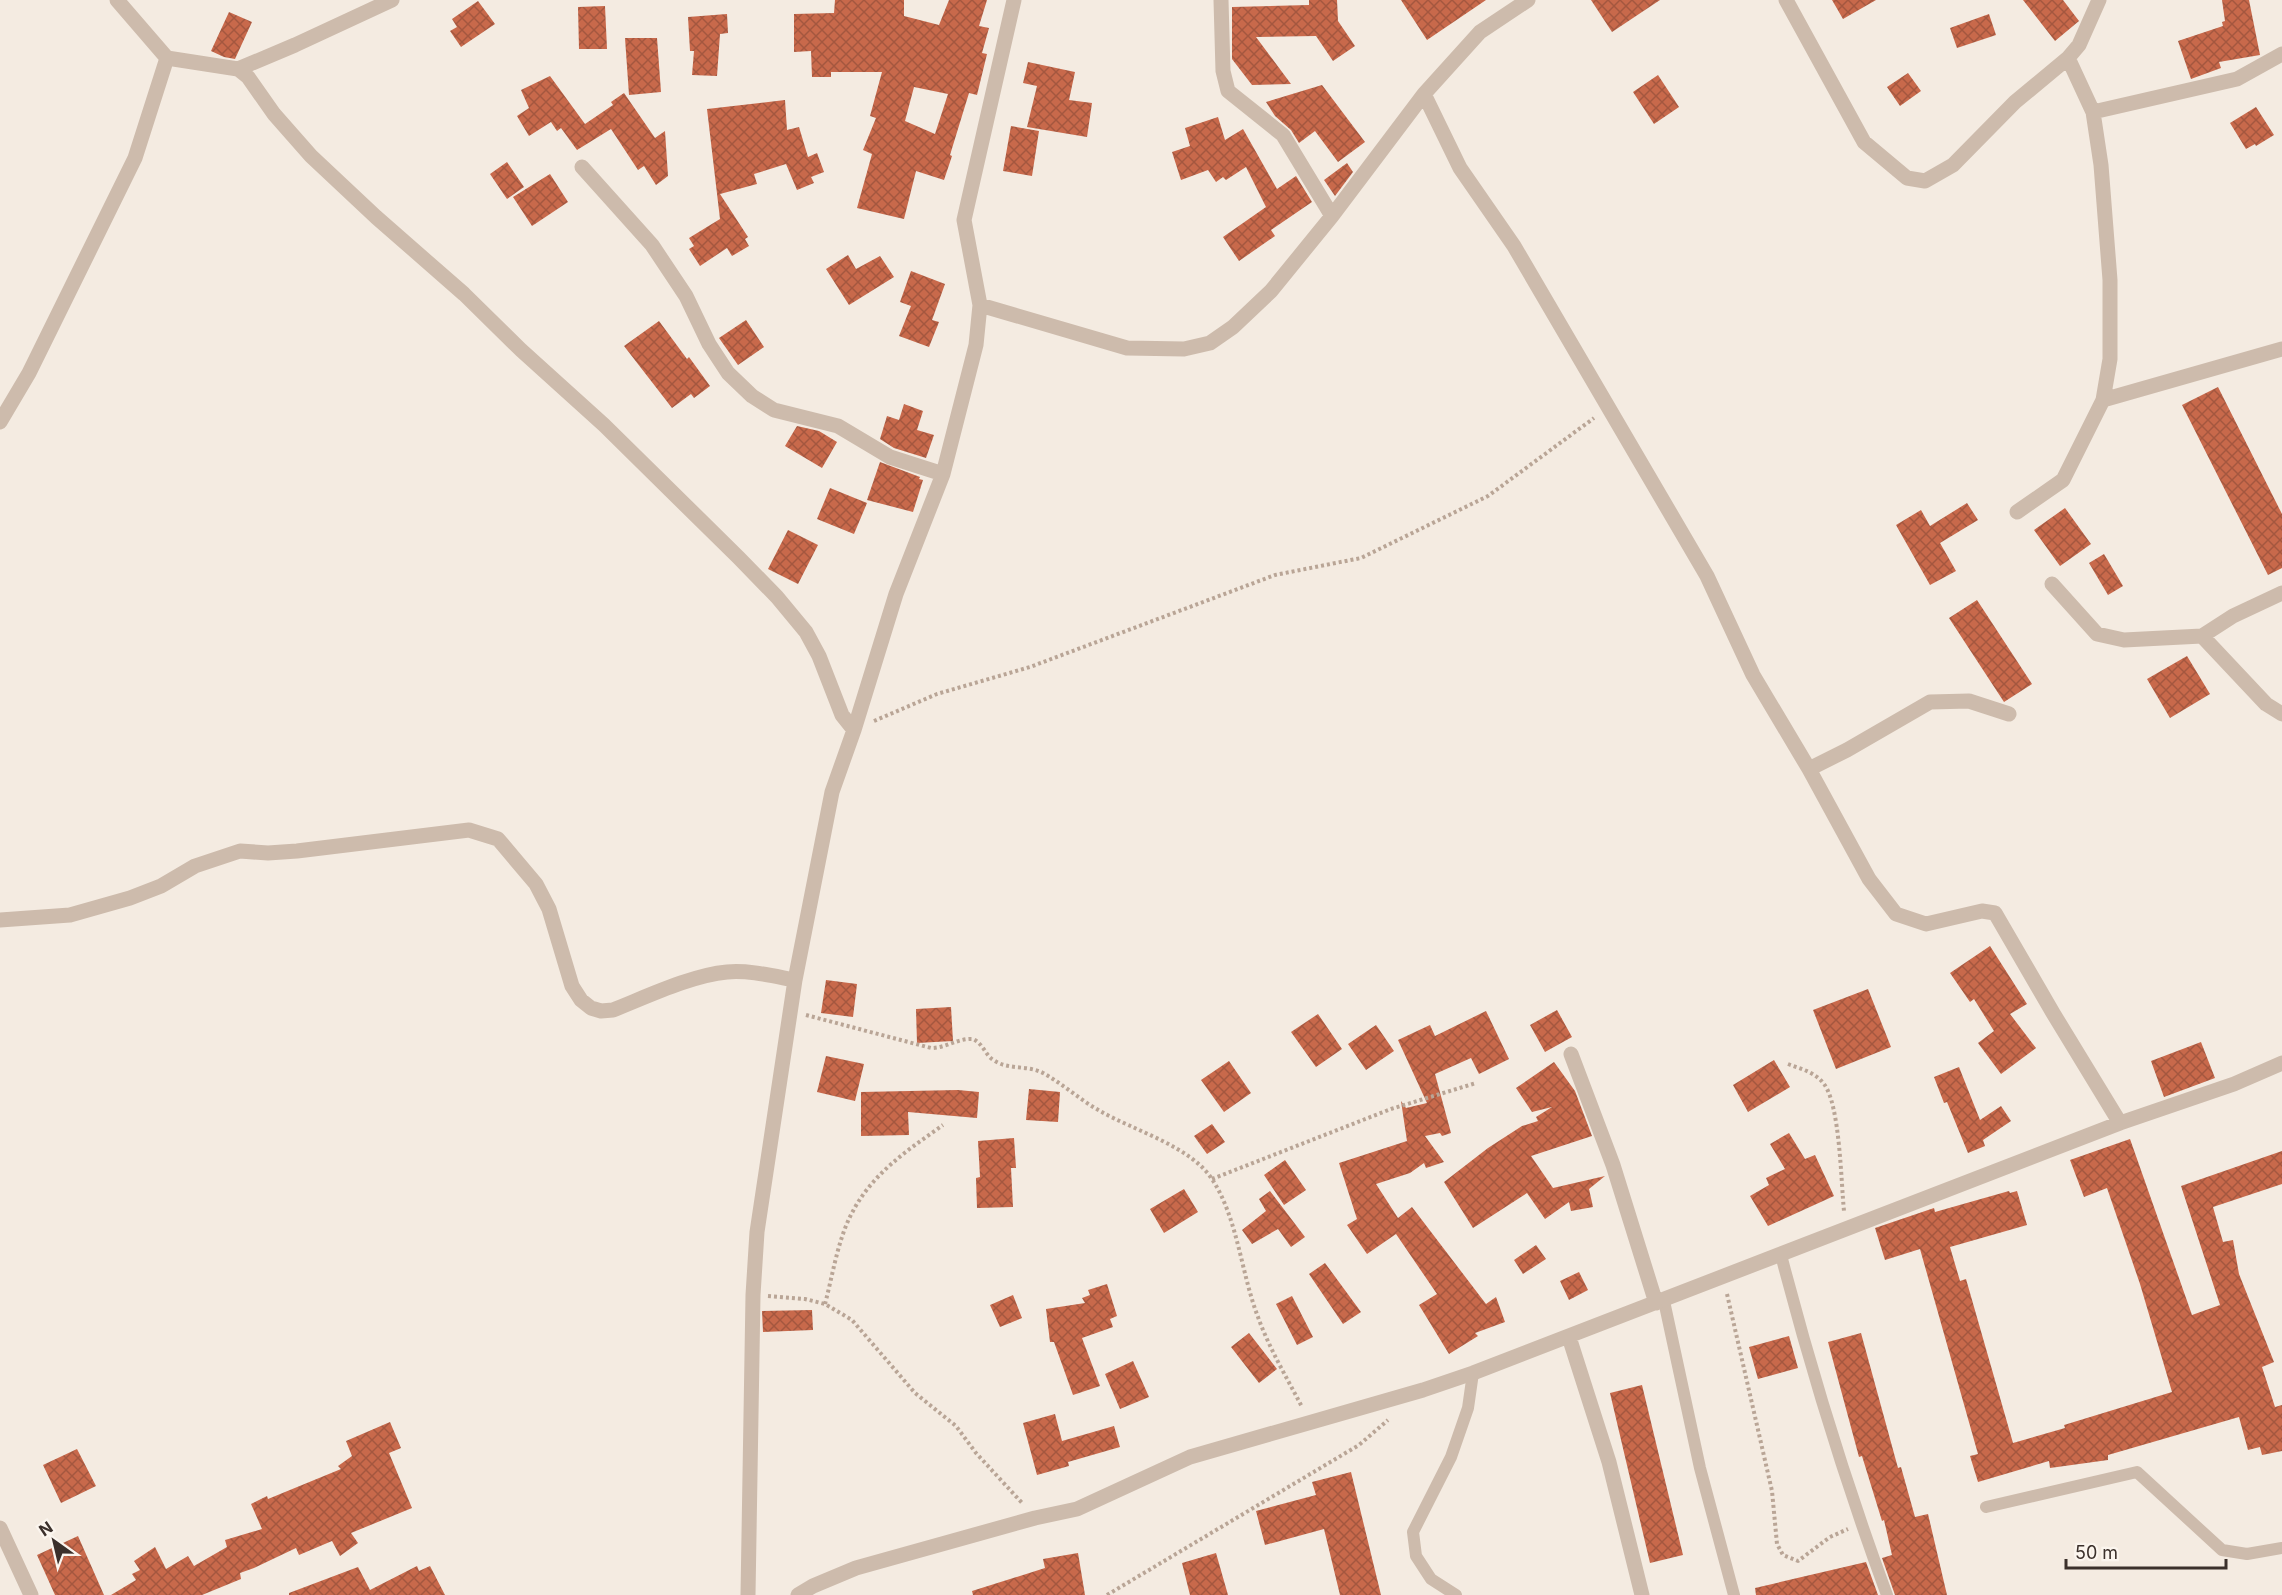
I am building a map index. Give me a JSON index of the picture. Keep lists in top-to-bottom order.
{
  "scale_bar": "50 m",
  "north": "top left"
}
